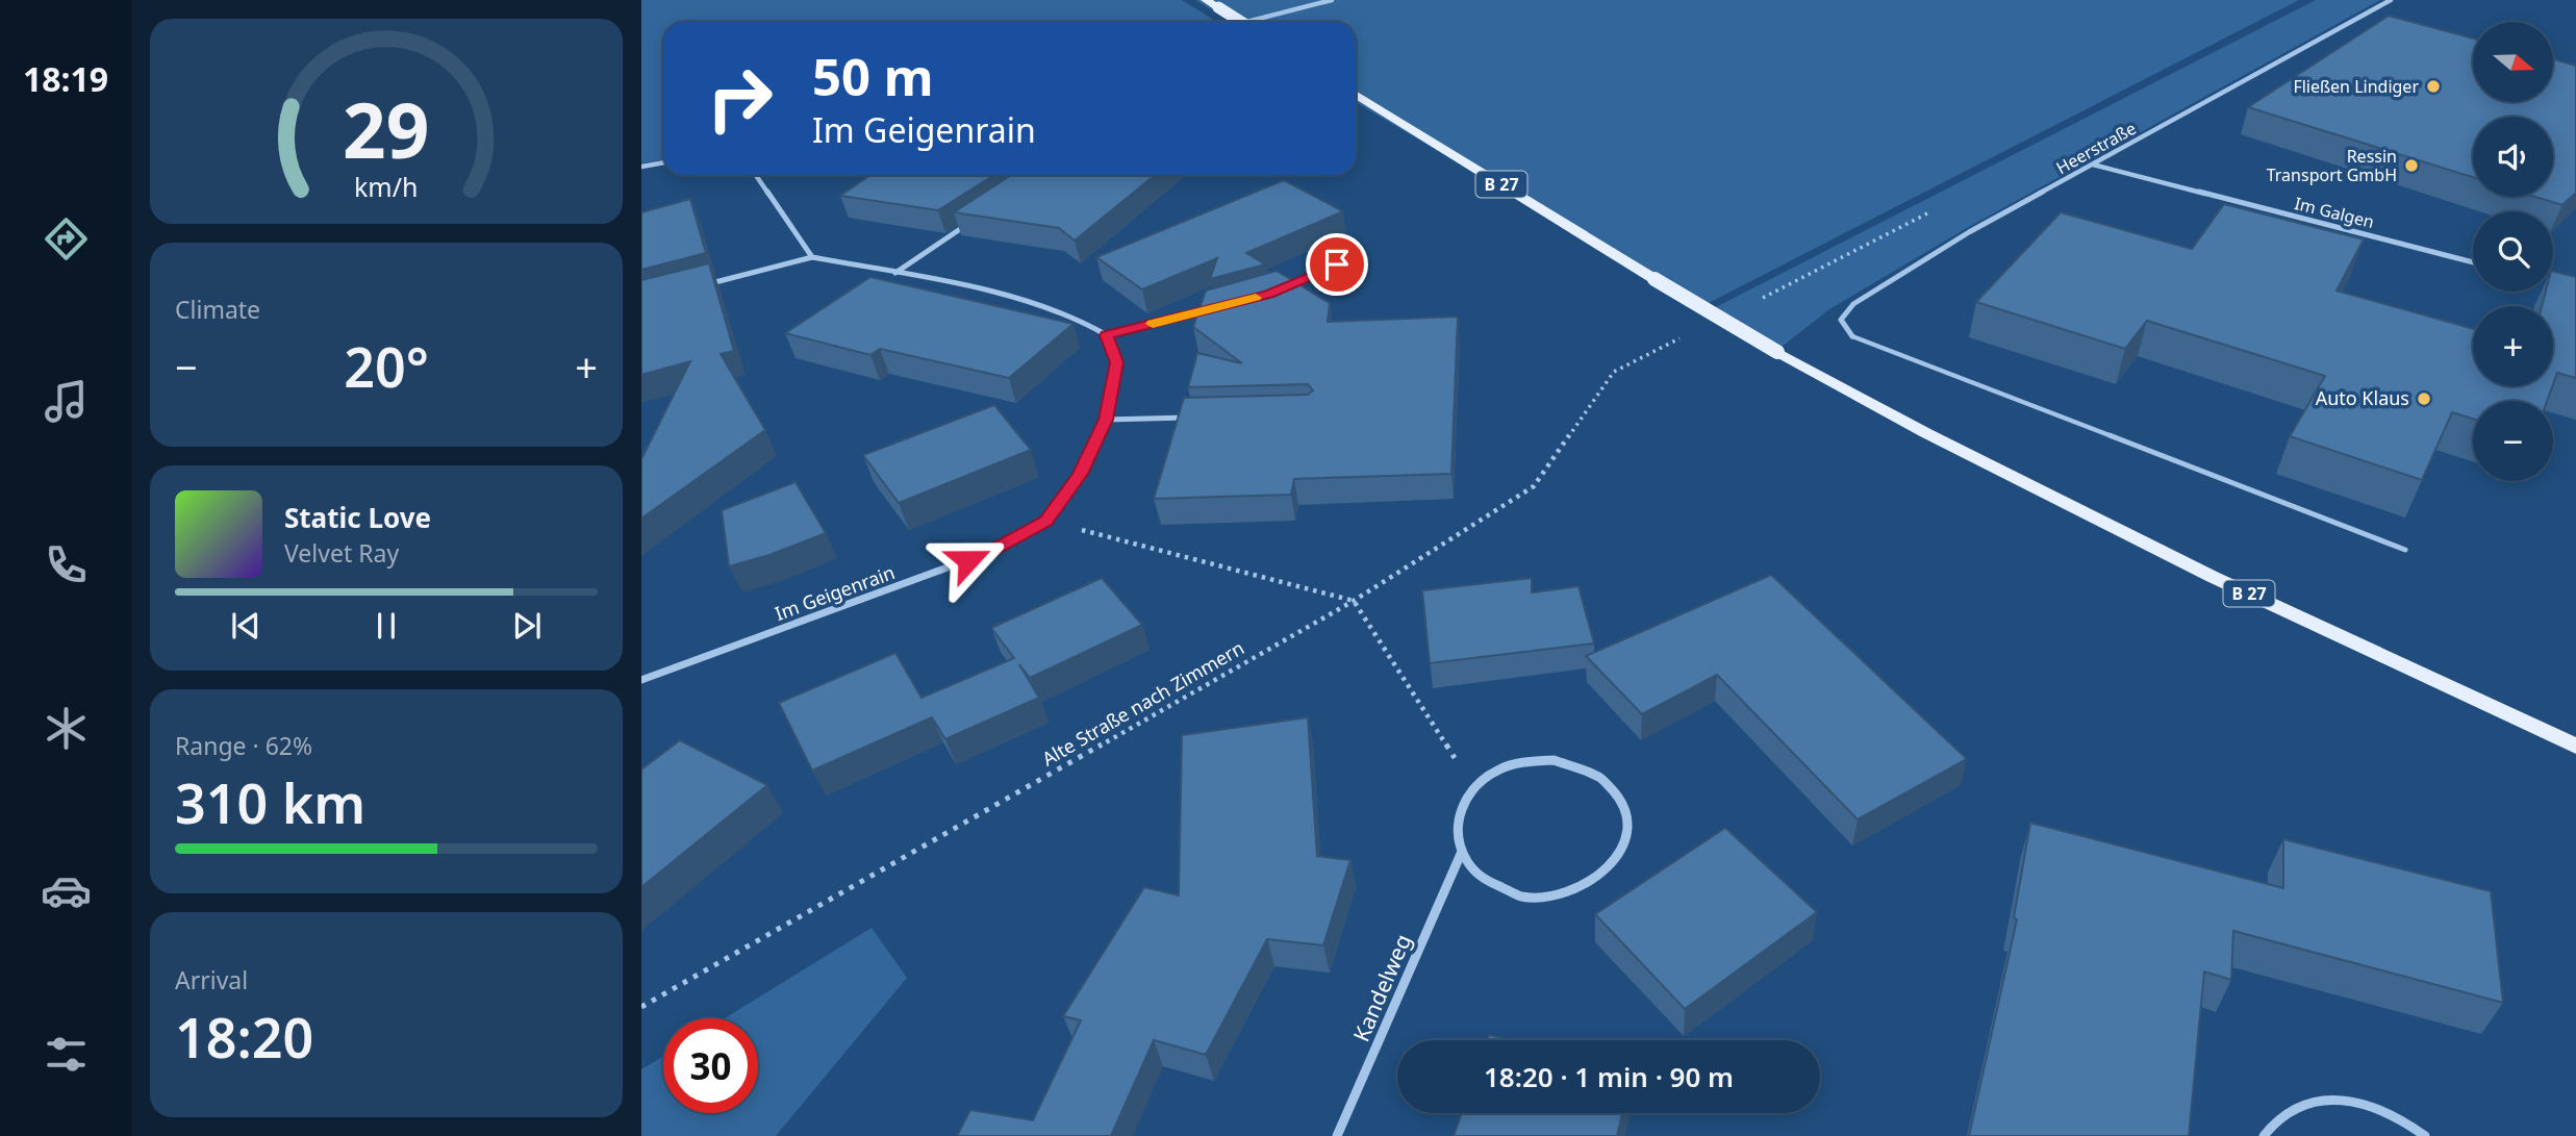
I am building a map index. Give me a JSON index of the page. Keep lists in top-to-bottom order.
{
  "streets": {
    "main road": ["B 27"],
    "street": [
      "Heerstraße",
      "Im Galgen",
      "Im Geigenrain",
      "Kandelweg"
    ],
    "path": ["Alte Straße nach Zimmern"]
  },
  "crossings": [
    ["Heerstraße", "Im Galgen"]
  ],
  "places": ["Fließen Lindiger", "Ressin Transport GmbH", "Auto Klaus"],
  "north": "right",
  "page": {
    "tabs": "18:19",
    "map_buttons": ["+", "−"],
    "turn": ["50 m", "Im Geigenrain"],
    "tile": [
      "Climate",
      ["Range · 62%", "310 km"],
      ["Arrival", "18:20"]
    ],
    "heat": ["−", "20°", "+"],
    "song": ["Static Love", "Velvet Ray"],
    "limit": "30",
    "trip": "18:20 · 1 min · 90 m",
    "gauge": ["29", "km/h"]
  }
}
